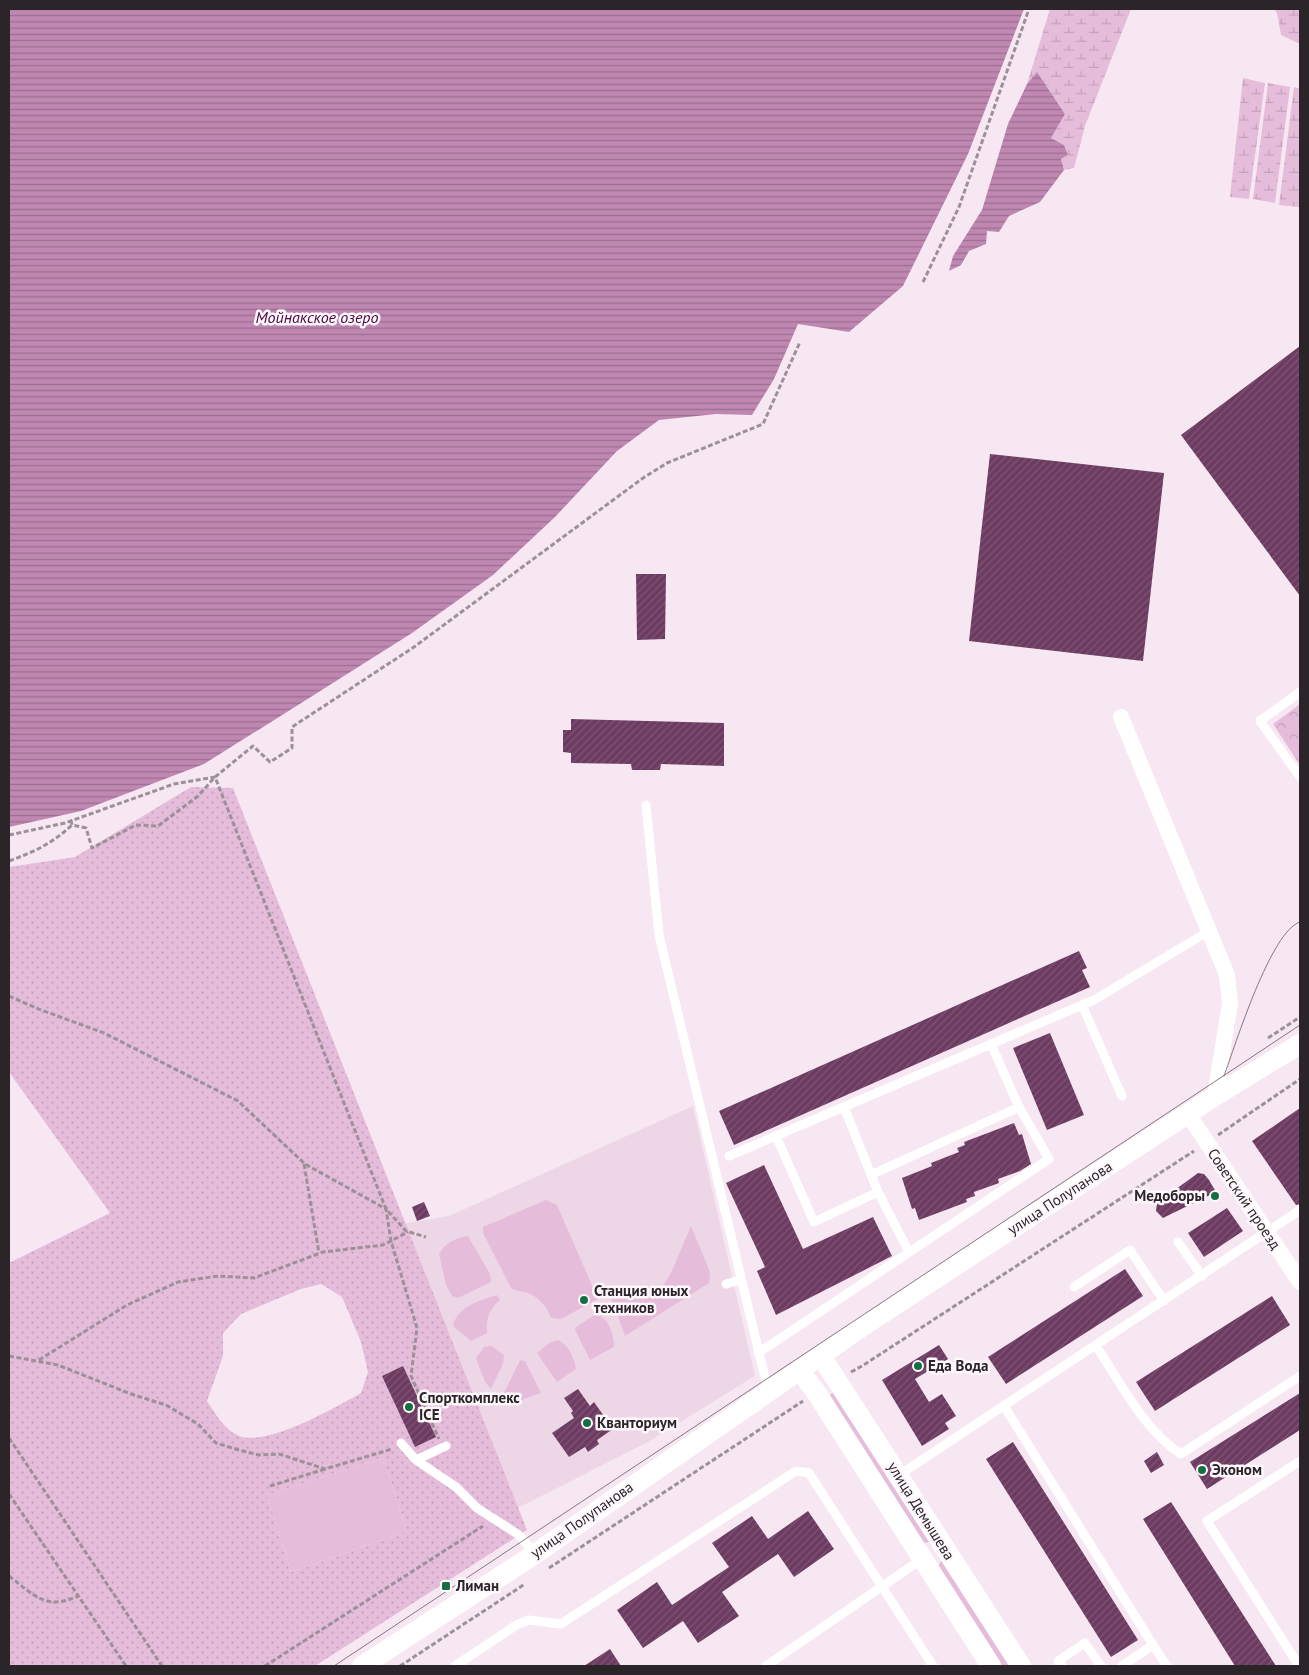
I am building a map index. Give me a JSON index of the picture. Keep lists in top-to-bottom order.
{
  "streets": {
    "street": ["улица Полупанова", "Советский проезд", "улица Демышева"]
  },
  "crossings": [
    ["улица Полупанова", "Советский проезд"],
    ["улица Полупанова", "улица Демышева"]
  ],
  "water": ["Мойнакское озеро"],
  "places": {
    "other": [
      "Медоборы",
      "Станция юных техников",
      "Еда Вода",
      "Спорткомплекс ICE",
      "Кванториум",
      "Эконом"
    ],
    "transit": ["Лиман"]
  }
}
